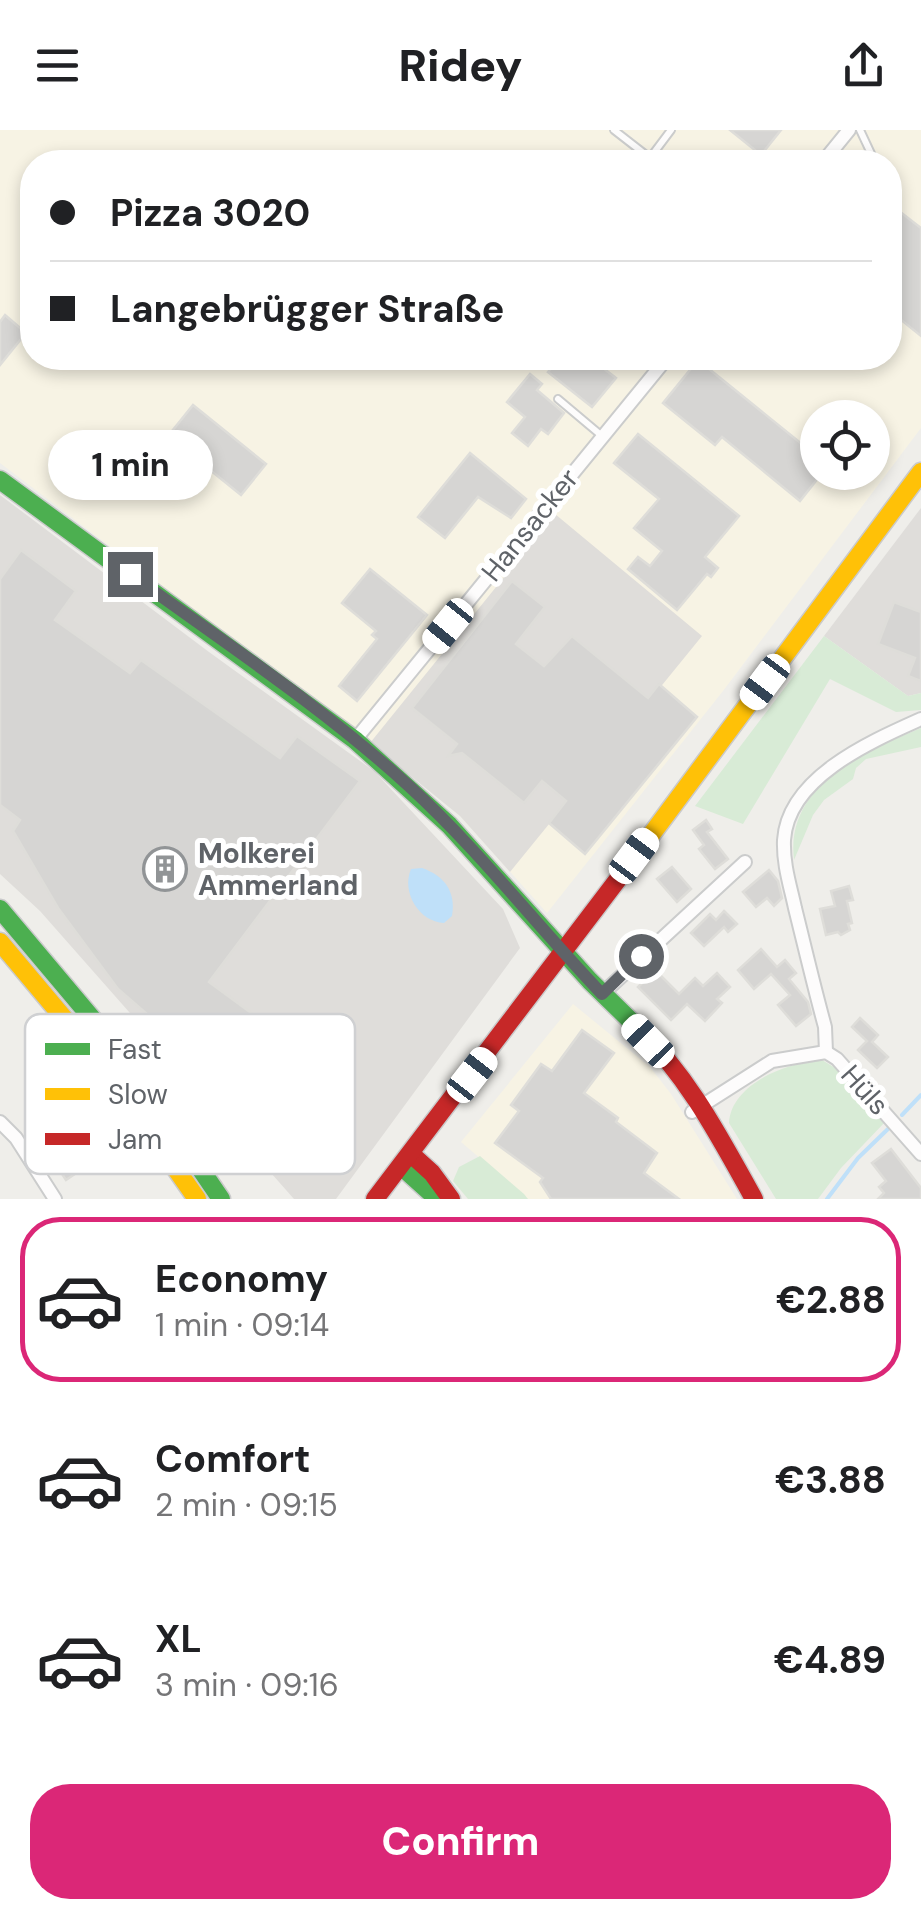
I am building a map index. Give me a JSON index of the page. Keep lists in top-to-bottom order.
{
  "streets": {
    "street": ["Hansacker", "Hüls"]
  },
  "places": {
    "building": ["Molkerei Ammerland"]
  },
  "legend": ["Fast", "Slow", "Jam"],
  "page": {
    "header": "Ridey",
    "banner": ["Pizza 3020", "Langebrügger Straße"],
    "bubble": "1 min",
    "list": [
      {
        "name": "Economy",
        "note": "1 min · 09:14",
        "value": "€2.88"
      },
      {
        "name": "Comfort",
        "note": "2 min · 09:15",
        "value": "€3.88"
      },
      {
        "name": "XL",
        "note": "3 min · 09:16",
        "value": "€4.89"
      }
    ],
    "buttons": "Confirm"
  }
}
